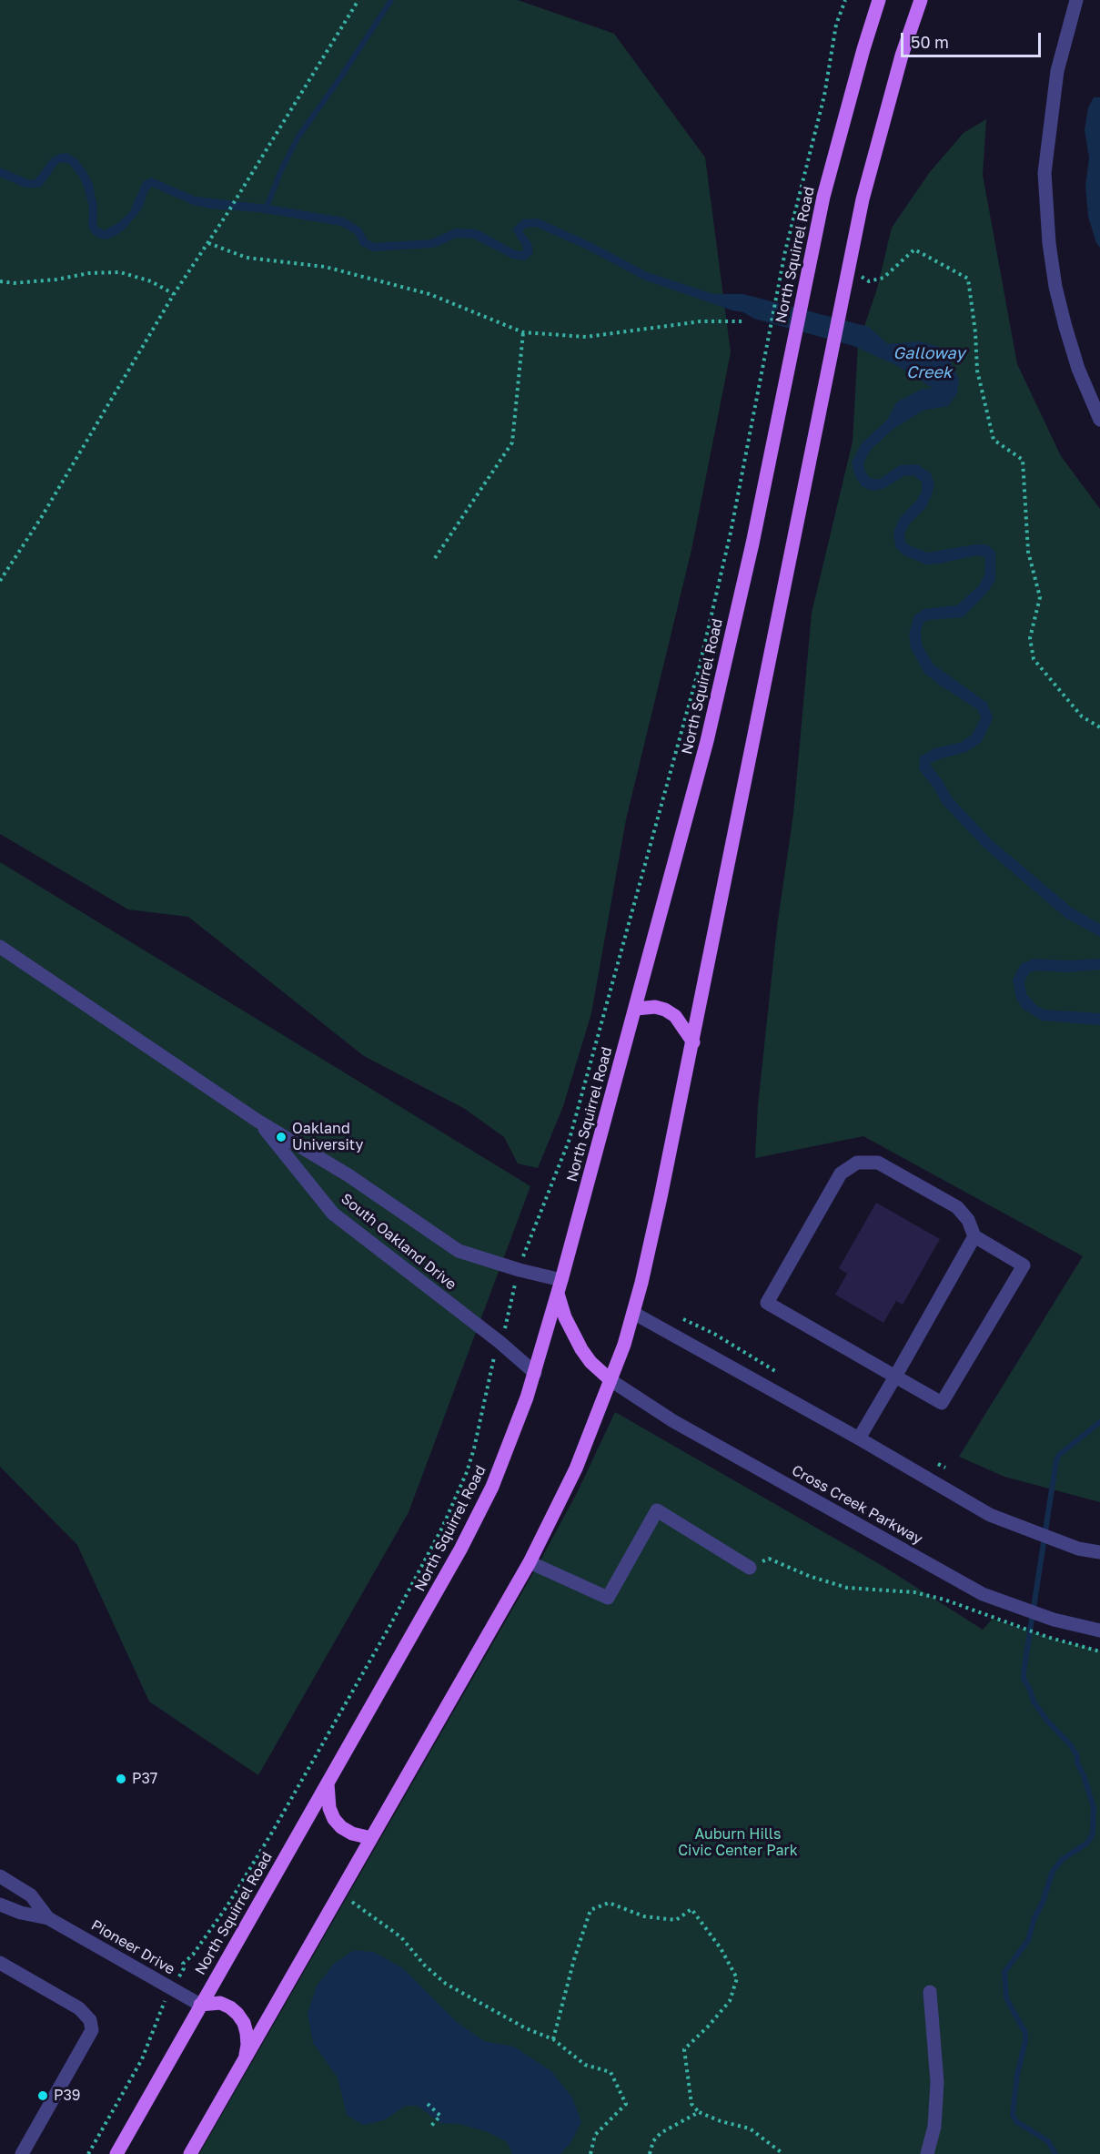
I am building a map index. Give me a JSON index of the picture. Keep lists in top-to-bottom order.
{
  "streets": {
    "main road": ["North Squirrel Road"],
    "street": ["South Oakland Drive", "Cross Creek Parkway", "Pioneer Drive"]
  },
  "crossings": [
    ["North Squirrel Road", "South Oakland Drive"],
    ["North Squirrel Road", "Pioneer Drive"]
  ],
  "water": ["Galloway Creek"],
  "parks": ["Auburn Hills Civic Center Park"],
  "places": ["Oakland University", "P37", "P39"],
  "scale_bar": "50 m"
}
